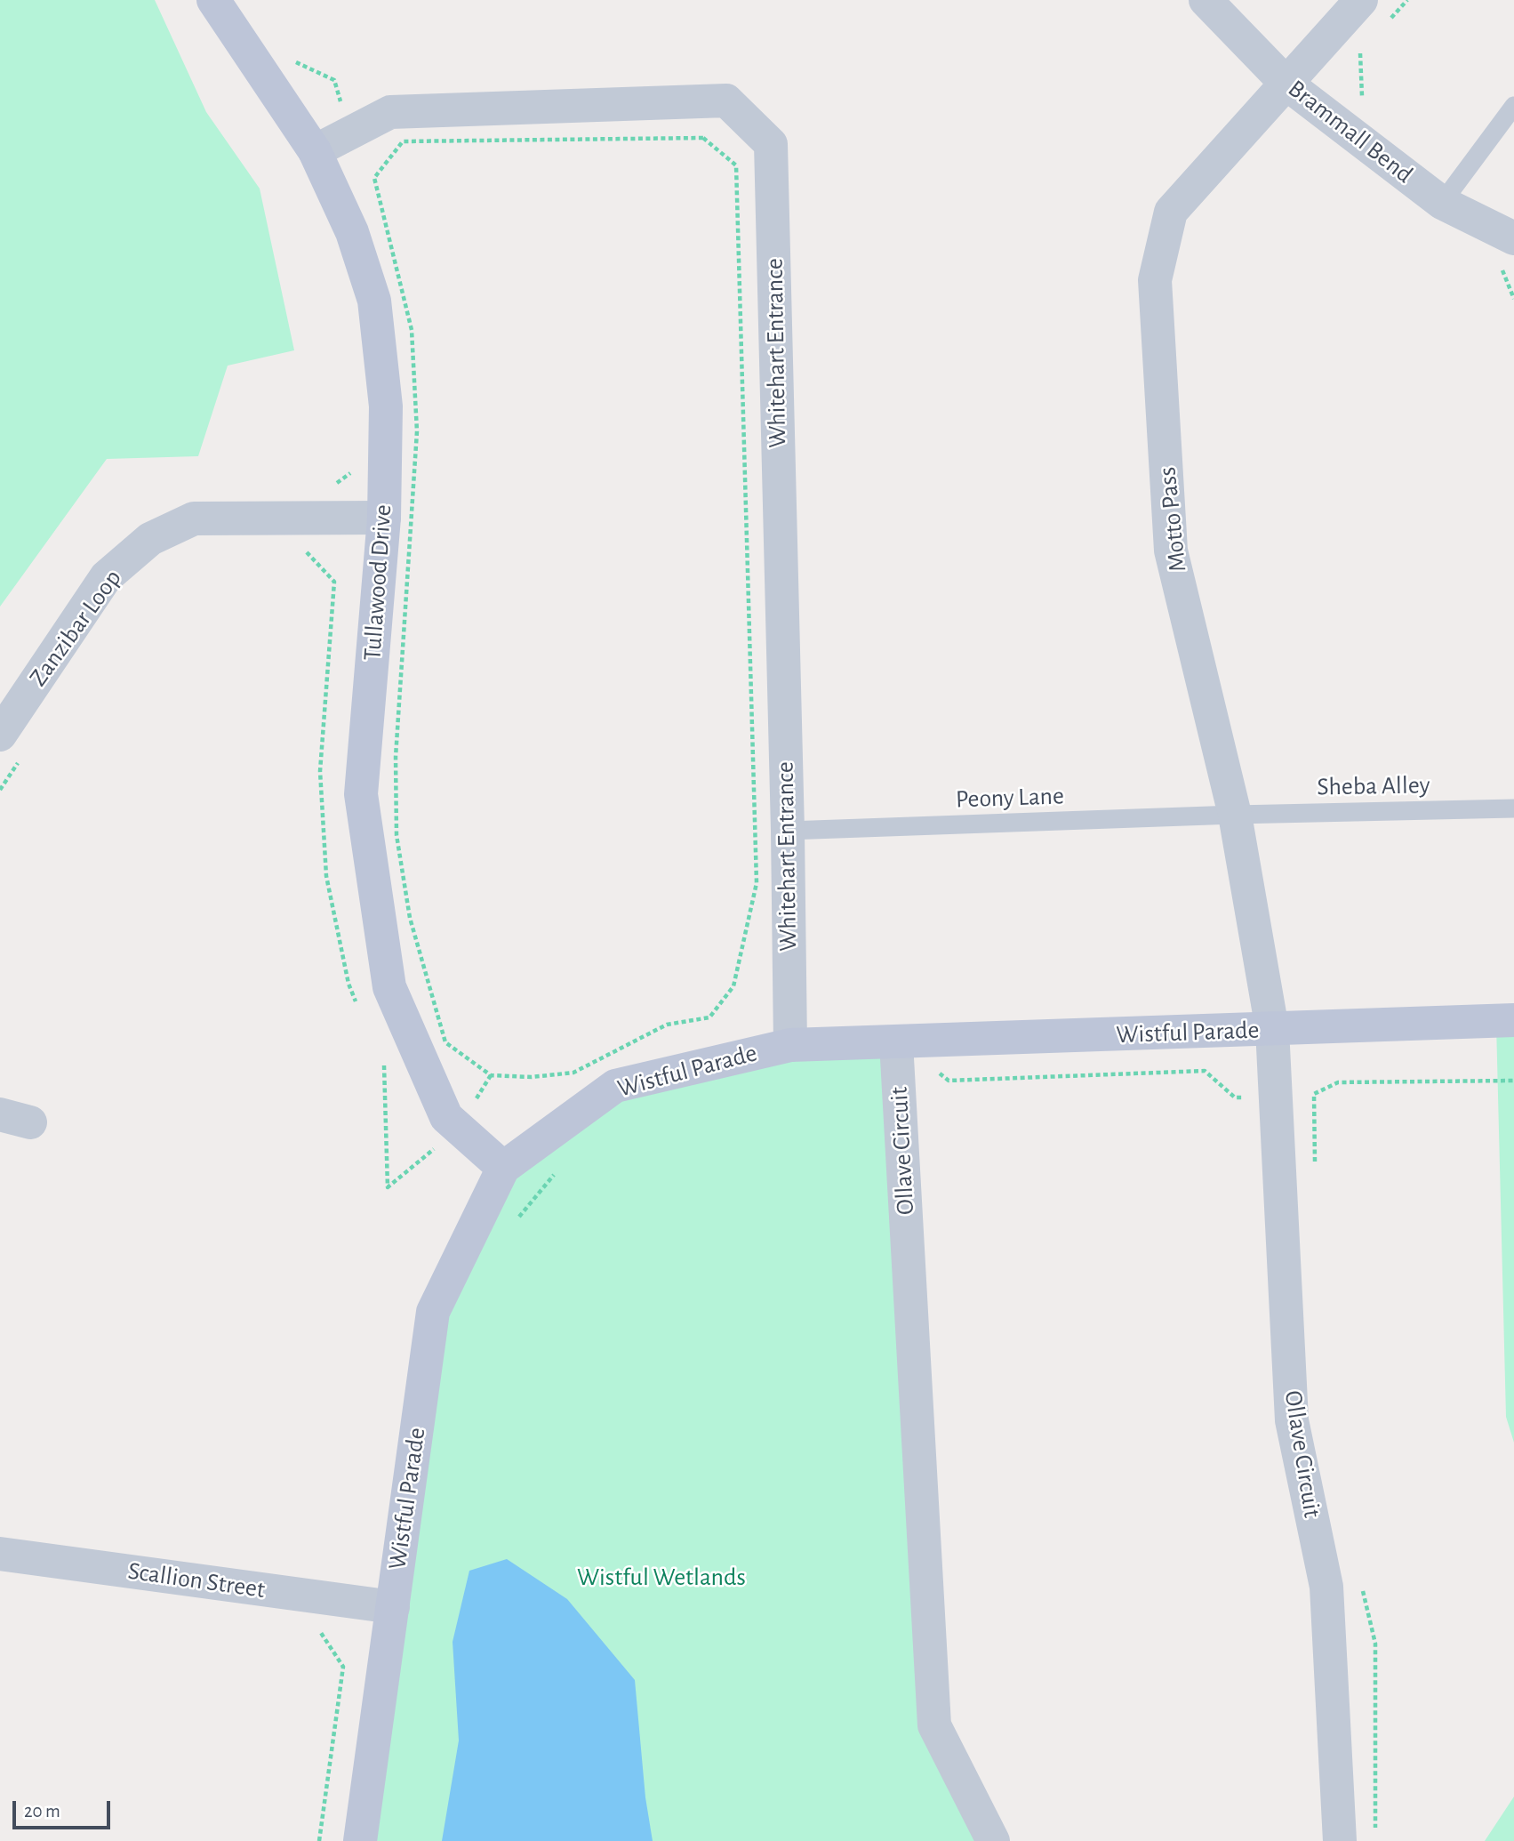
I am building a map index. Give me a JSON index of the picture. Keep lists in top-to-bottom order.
{
  "streets": {
    "street": [
      "Brammall Bend",
      "Whitehart Entrance",
      "Motto Pass",
      "Tullawood Drive",
      "Zanzibar Loop",
      "Wistful Parade",
      "Ollave Circuit",
      "Scallion Street"
    ],
    "lane": ["Sheba Alley", "Peony Lane"]
  },
  "crossings": [
    ["Brammall Bend", "Motto Pass"],
    ["Whitehart Entrance", "Tullawood Drive"],
    ["Whitehart Entrance", "Peony Lane"],
    ["Whitehart Entrance", "Wistful Parade"],
    ["Motto Pass", "Sheba Alley"],
    ["Motto Pass", "Peony Lane"],
    ["Motto Pass", "Wistful Parade"],
    ["Motto Pass", "Ollave Circuit"],
    ["Tullawood Drive", "Zanzibar Loop"],
    ["Tullawood Drive", "Wistful Parade"],
    ["Sheba Alley", "Peony Lane"],
    ["Wistful Parade", "Ollave Circuit"],
    ["Wistful Parade", "Scallion Street"]
  ],
  "parks": ["Wistful Wetlands"],
  "scale_bar": "20 m"
}
